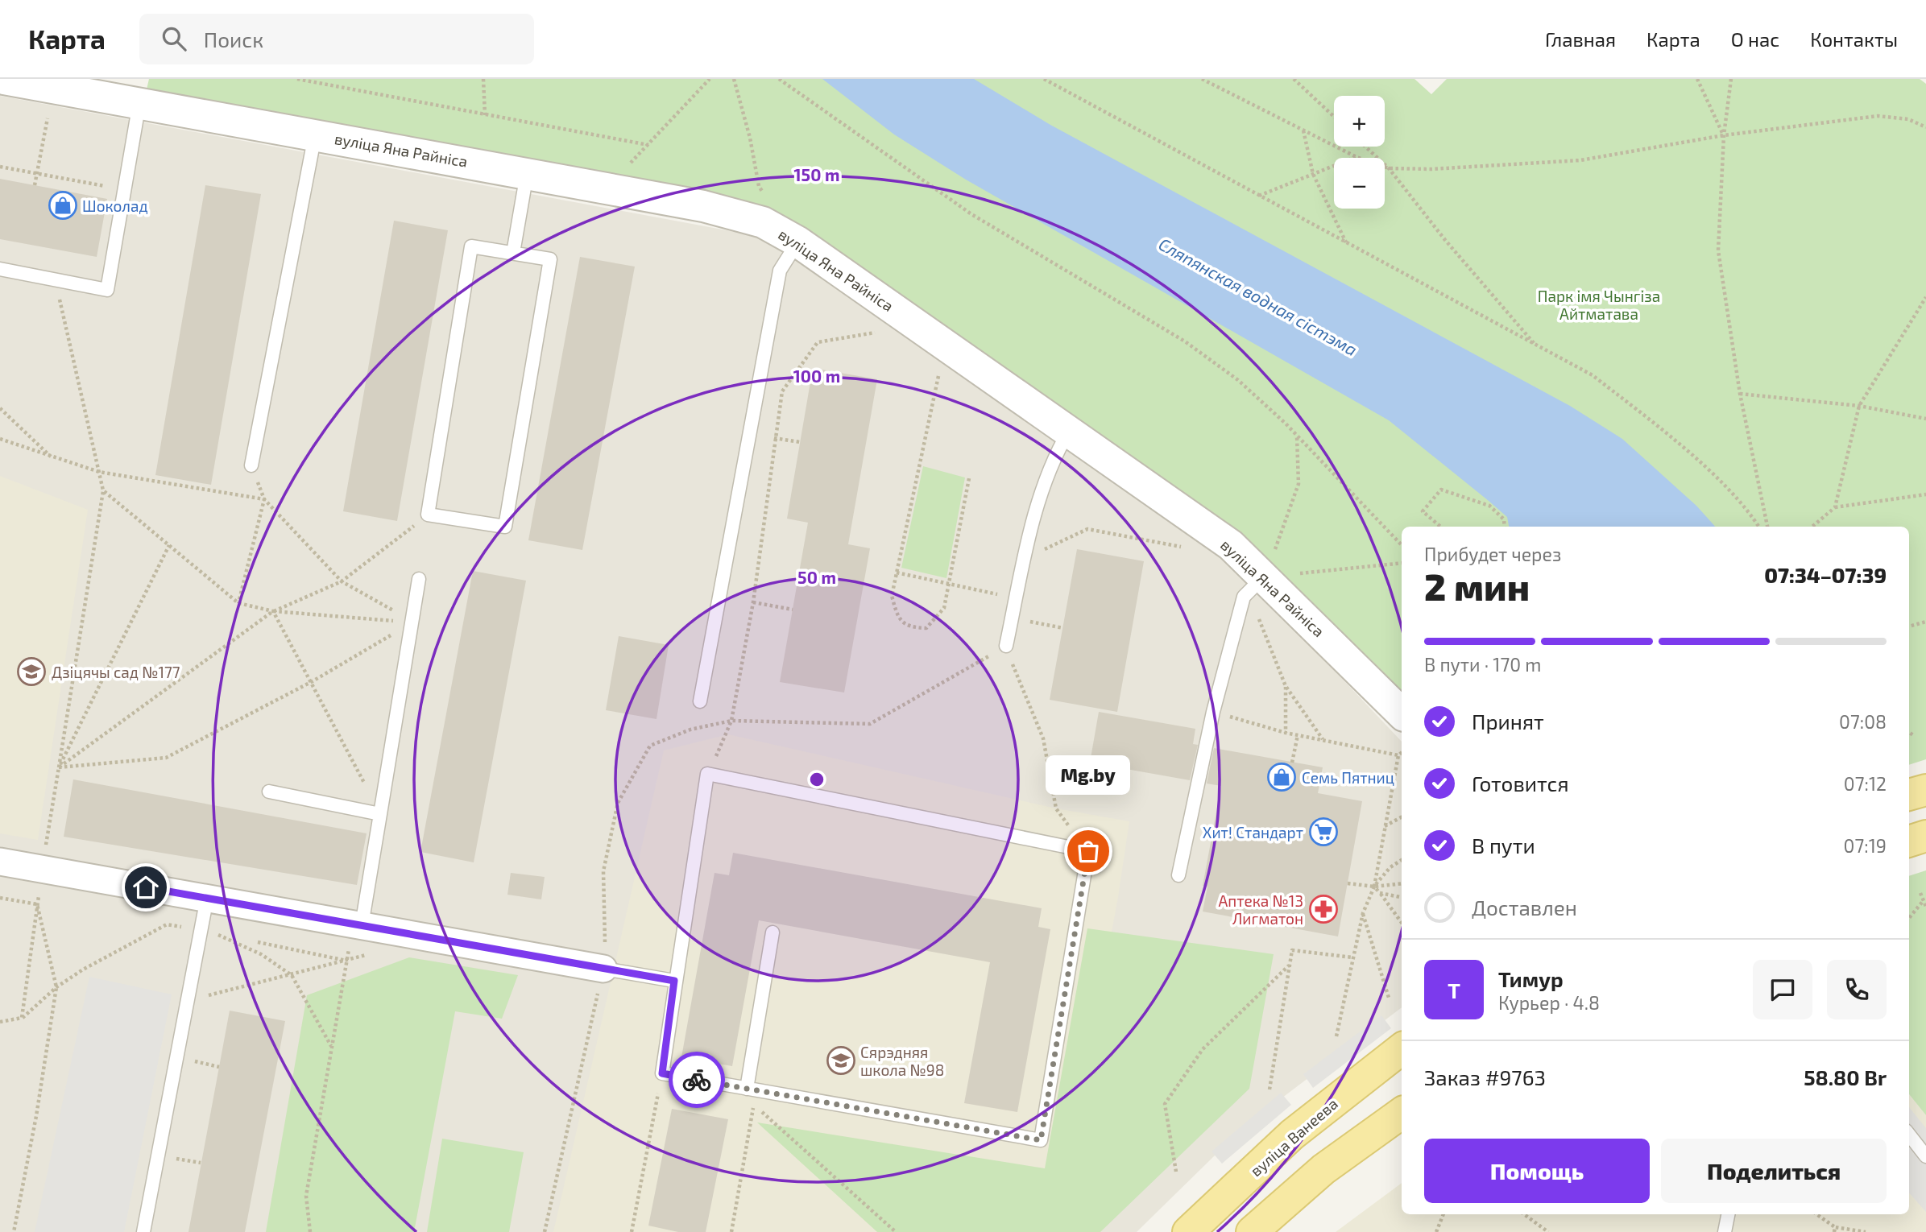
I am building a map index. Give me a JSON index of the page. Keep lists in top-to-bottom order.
{
  "streets": {
    "main road": ["вуліца Ванеева"],
    "street": ["вуліца Яна Райніса"]
  },
  "water": ["Сляпянская водная сістэма"],
  "parks": ["Парк імя Чынгіза Айтматава"],
  "places": {
    "shop": ["Шоколад", "Семь Пятниц"],
    "school or university": ["Дзіцячы сад №177", "Сярэдняя школа №98"],
    "supermarket": ["Хит! Стандарт"],
    "other": ["Mg.by"],
    "pharmacy": ["Аптека №13 Лигматон"]
  },
  "page": {
    "header": "Карта",
    "search": "Поиск",
    "nav": [
      "Главная",
      "Карта",
      "О нас",
      "Контакты"
    ],
    "map_buttons": ["+", "−"],
    "heading": ["2 мин", "Прибудет через", "07:34–07:39"],
    "panel": [
      "Тимур",
      "Курьер · 4.8",
      "Заказ #9763",
      "58.80 Br"
    ],
    "bar": "В пути · 170 m",
    "list": [
      ["Принят", "07:08"],
      ["Готовится", "07:12"],
      ["В пути", "07:19"],
      "Доставлен"
    ],
    "bubble": "Mg.by",
    "round": "Т",
    "buttons": ["Помощь", "Поделиться"]
  },
  "rings": ["150 m", "100 m", "50 m"]
}
